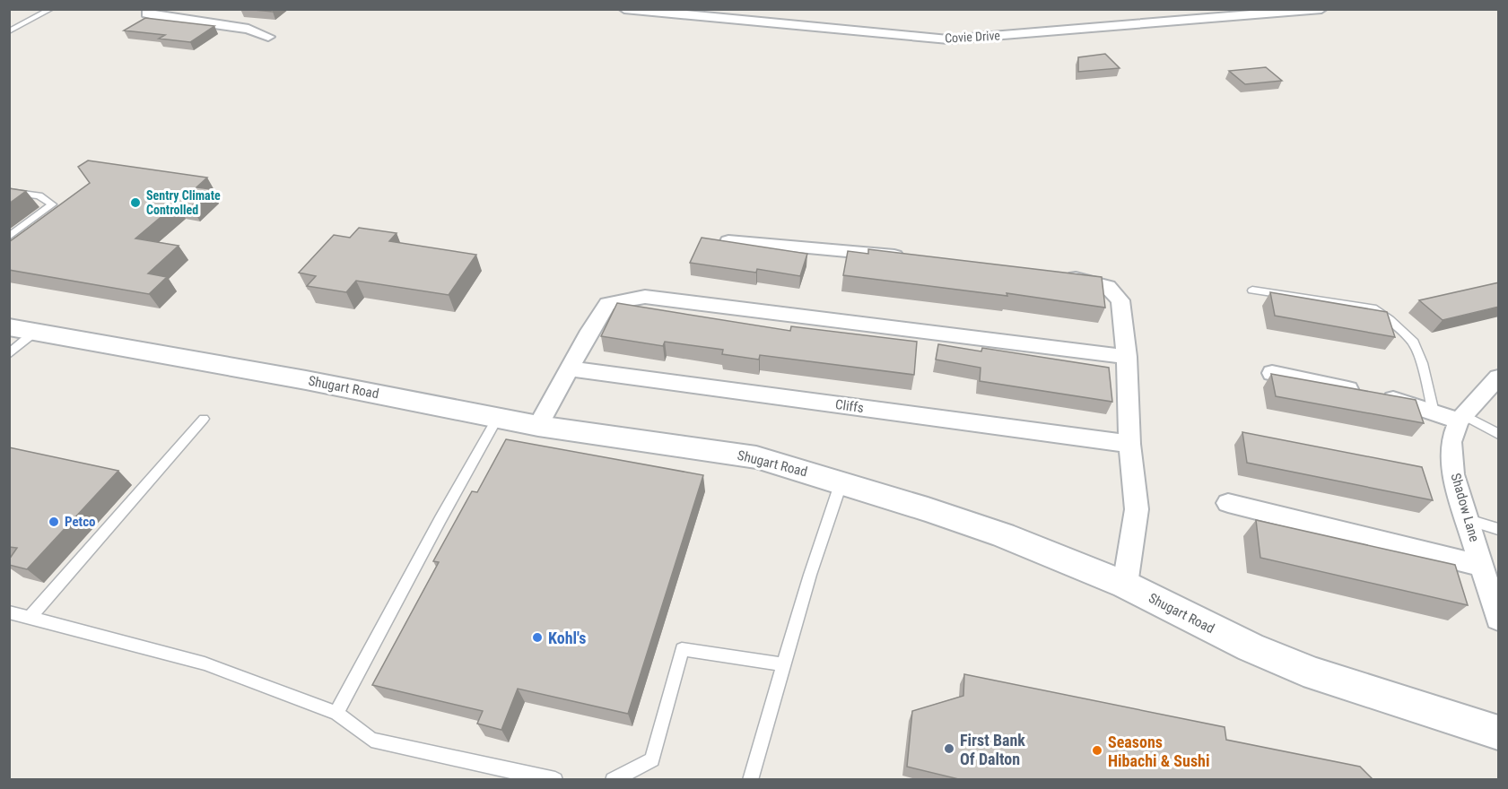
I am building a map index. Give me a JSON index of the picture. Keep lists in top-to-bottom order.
{
  "streets": {
    "street": [
      "Covie Drive",
      "Shugart Road",
      "Cliffs",
      "Shadow Lane"
    ]
  },
  "places": [
    "Sentry Climate Controlled",
    "Petco",
    "Kohl's",
    "First Bank Of Dalton",
    "Seasons Hibachi & Sushi"
  ]
}
